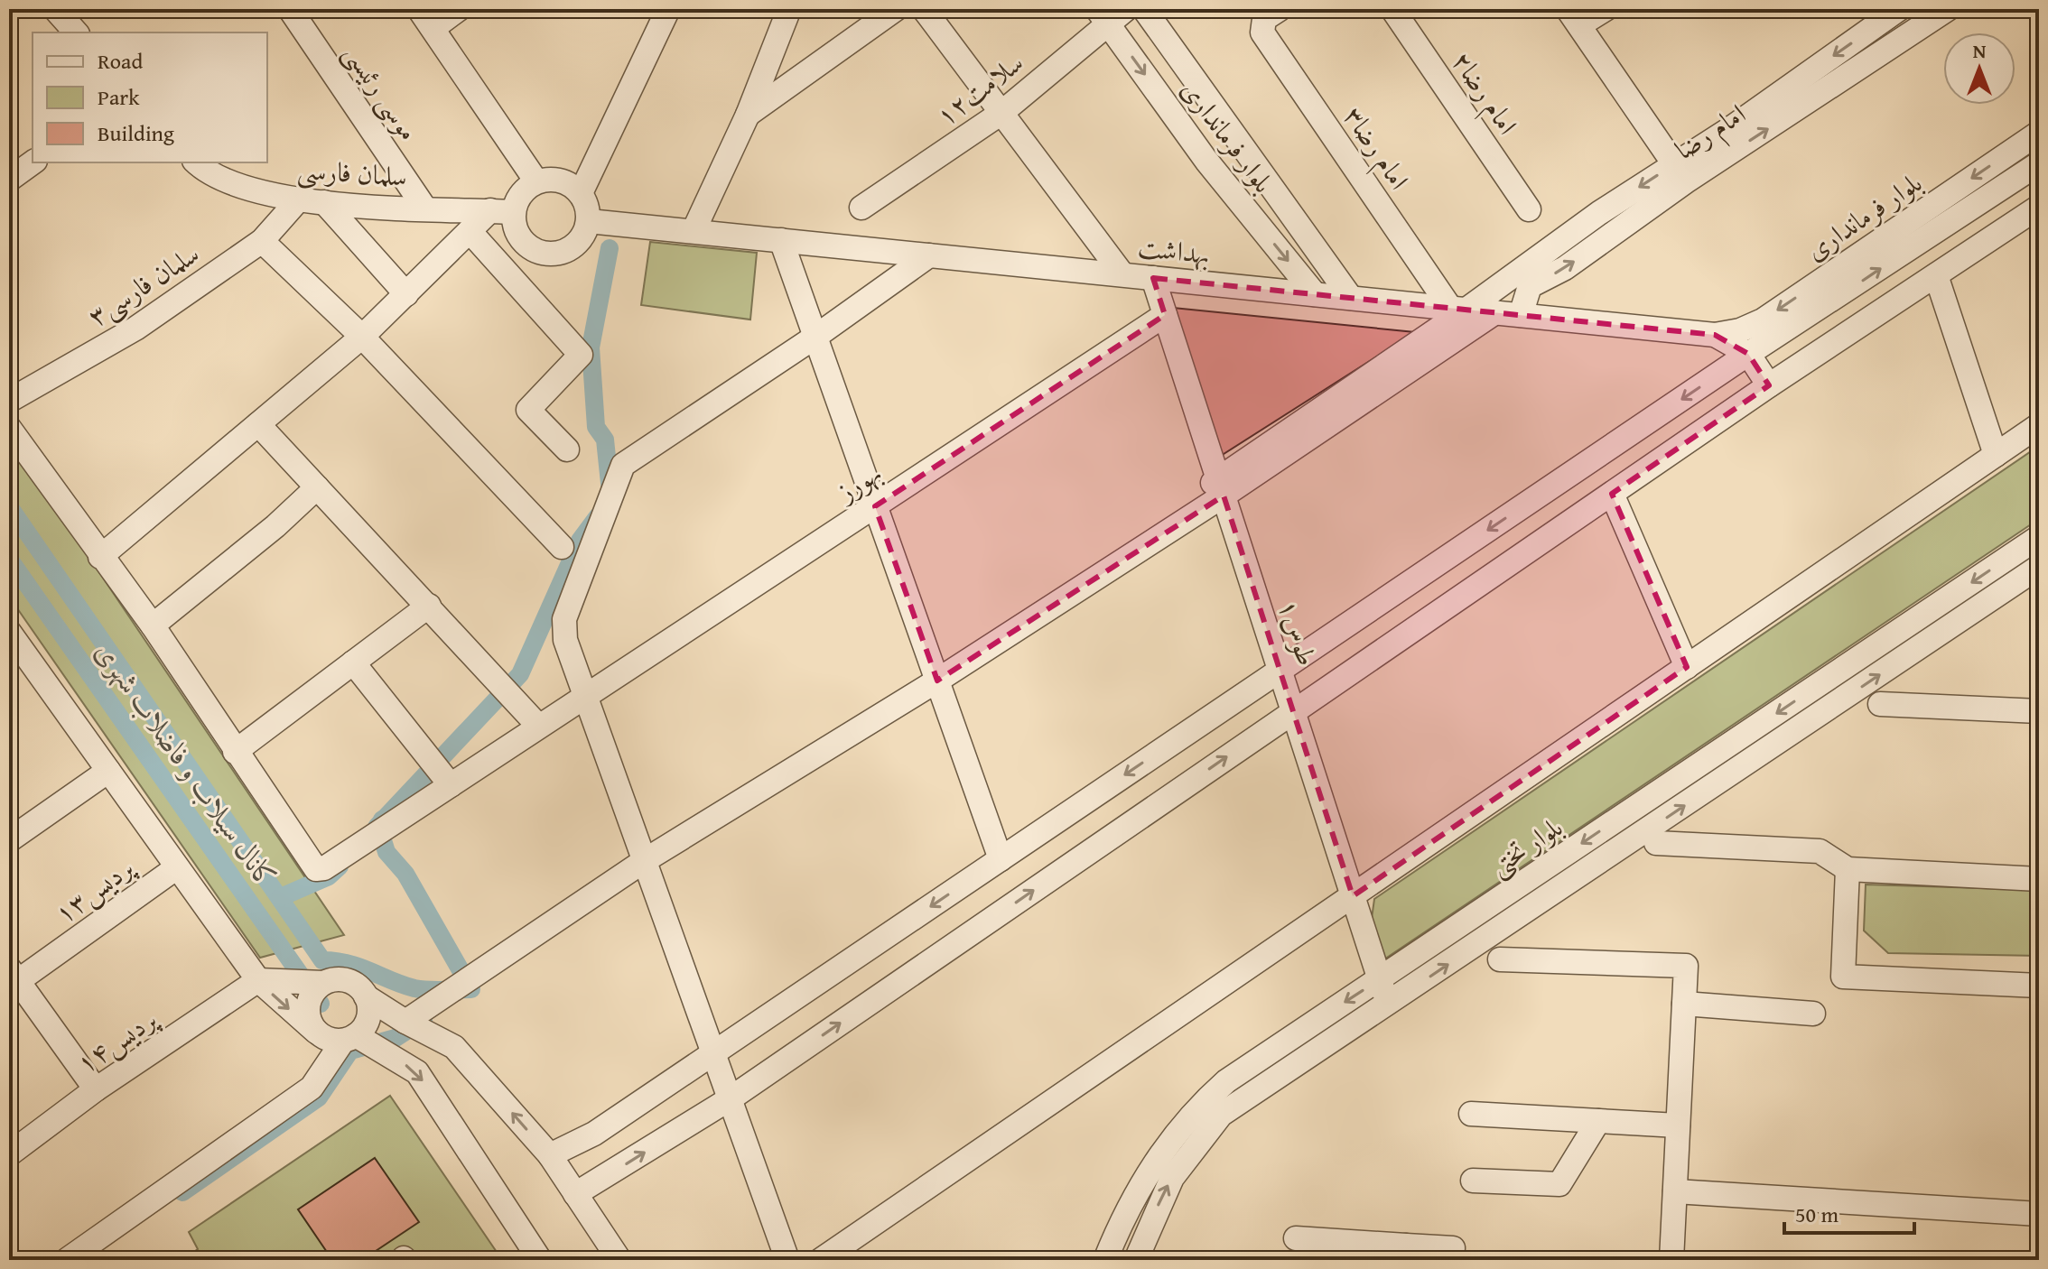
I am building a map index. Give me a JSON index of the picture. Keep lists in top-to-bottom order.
{
  "streets": {
    "street": [
      "سلامت۱۲",
      "موسی رئیسی",
      "امام رضا۲",
      "امام رضا",
      "بلوار فرمانداری",
      "امام رضا۳",
      "سلمان فارسی",
      "بهداشت",
      "سلمان فارسی۳",
      "بهورز",
      "طوس۱",
      "بلوار تختی",
      "پردیس۱۳",
      "پردیس۱۴"
    ]
  },
  "crossings": [
    ["سلامت۱۲", "بلوار فرمانداری"],
    ["موسی رئیسی", "سلمان فارسی"],
    ["امام رضا", "امام رضا۳"],
    ["امام رضا", "بهداشت"],
    ["امام رضا", "طوس۱"],
    ["بلوار فرمانداری", "بهداشت"],
    ["بلوار فرمانداری", "طوس۱"],
    ["امام رضا۳", "بهداشت"],
    ["سلمان فارسی", "بهداشت"],
    ["سلمان فارسی", "سلمان فارسی۳"],
    ["بهداشت", "طوس۱"],
    ["بهورز", "طوس۱"],
    ["طوس۱", "بلوار تختی"]
  ],
  "water": ["کانال سیلاب و فاضلاب شهری"],
  "legend": ["Road", "Park", "Building"],
  "scale_bar": "50 m",
  "north": "top"
}
